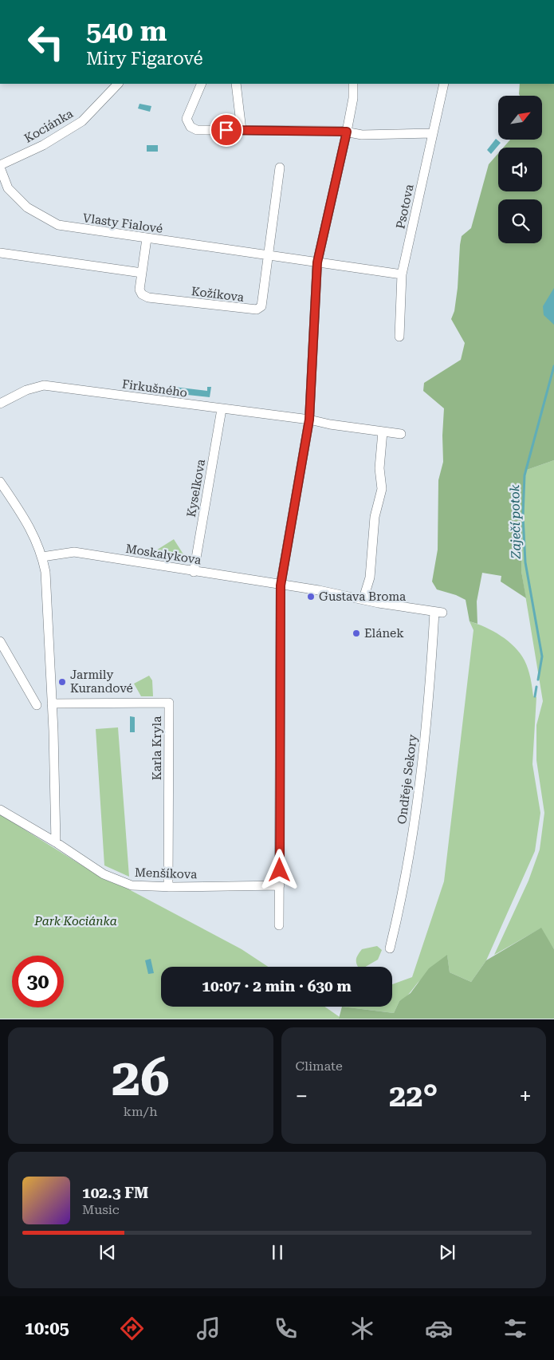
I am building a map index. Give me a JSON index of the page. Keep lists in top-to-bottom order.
{
  "streets": {
    "street": [
      "Kociánka",
      "Psotova",
      "Vlasty Fialové",
      "Kožíkova",
      "Firkušného",
      "Kyselkova",
      "Moskalykova",
      "Karla Kryla",
      "Ondřeje Sekory",
      "Menšíkova"
    ]
  },
  "crossings": [
    ["Kociánka", "Vlasty Fialové"],
    ["Psotova", "Vlasty Fialové"],
    ["Vlasty Fialové", "Kožíkova"],
    ["Firkušného", "Kyselkova"],
    ["Kyselkova", "Moskalykova"],
    ["Karla Kryla", "Menšíkova"]
  ],
  "water": ["Zaječí potok"],
  "parks": ["Park Kociánka"],
  "places": ["Gustava Broma", "Elánek", "Jarmily Kurandové"],
  "north": "top right",
  "page": {
    "turn": ["540 m", "Miry Figarové"],
    "limit": "30",
    "trip": "10:07 · 2 min · 630 m",
    "tile": [
      ["26", "km/h"],
      "Climate"
    ],
    "heat": ["−", "22°", "+"],
    "song": ["102.3 FM", "Music"],
    "tabs": "10:05"
  }
}
